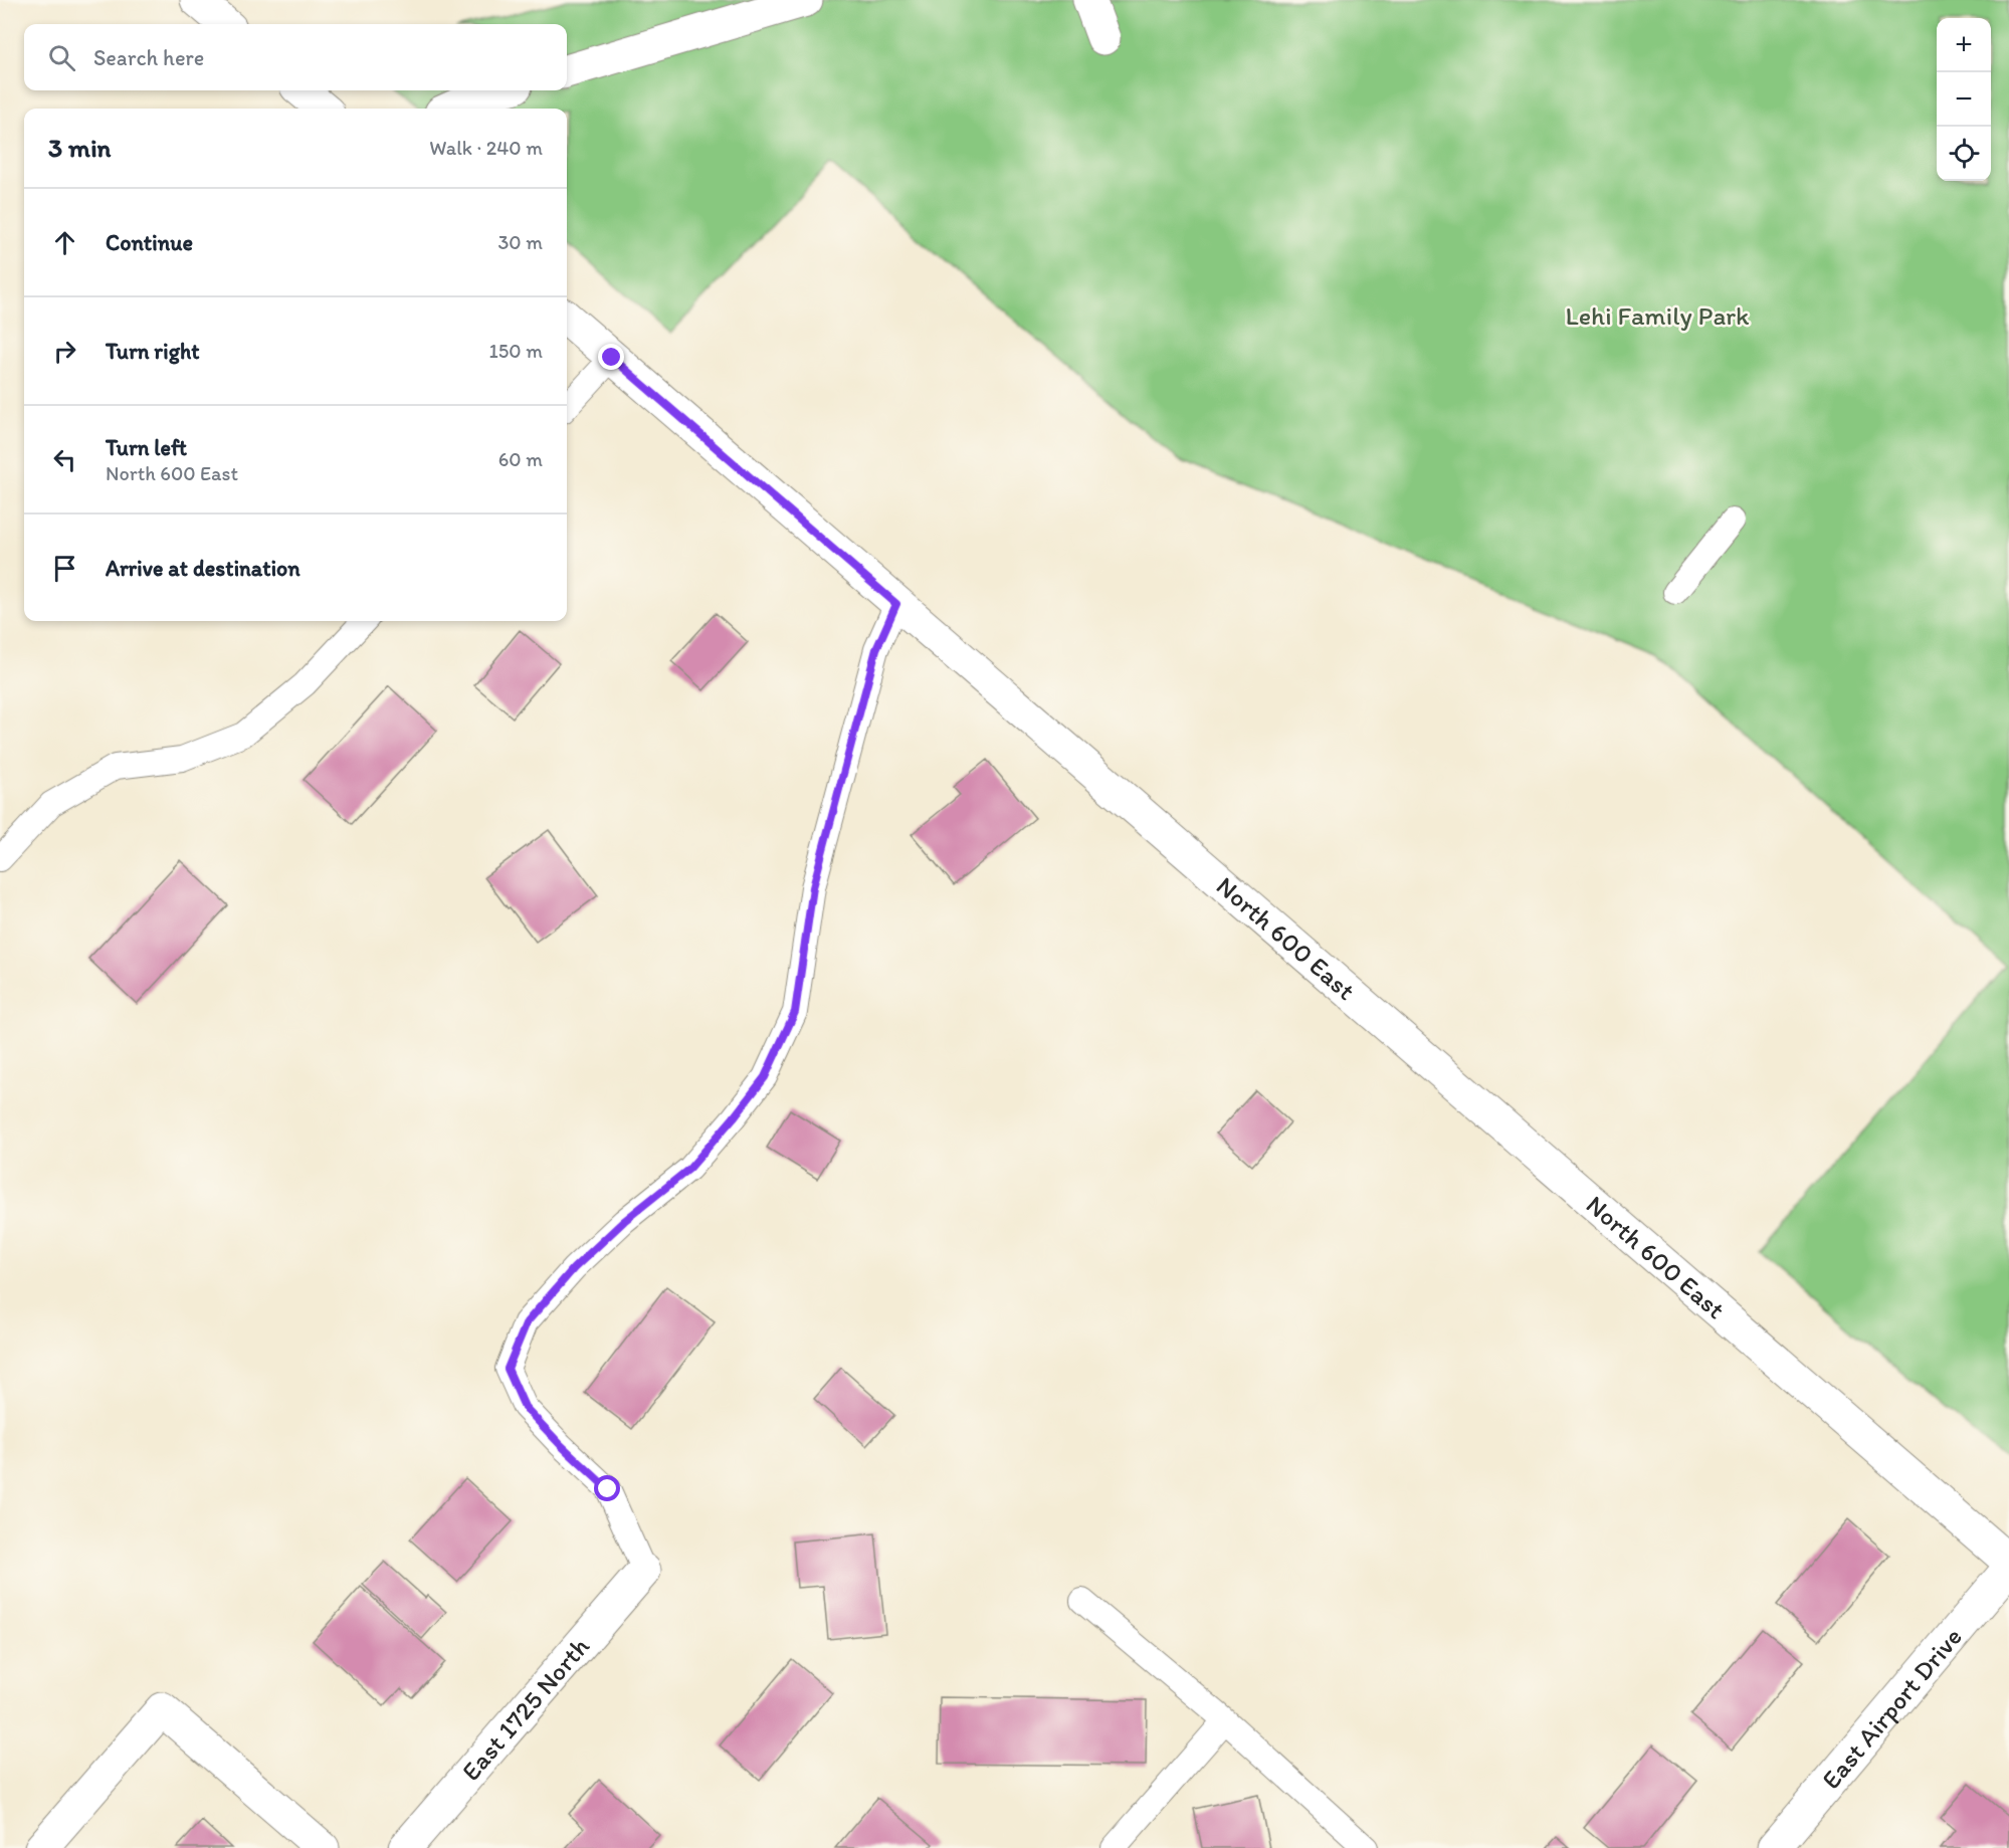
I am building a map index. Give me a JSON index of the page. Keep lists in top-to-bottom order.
{
  "streets": {
    "street": ["North 600 East", "East Airport Drive", "East 1725 North"]
  },
  "parks": ["Lehi Family Park"],
  "page": {
    "map_buttons": ["+", "−"],
    "search": "Search here",
    "heading": ["3 min", "Walk · 240 m"],
    "list": [
      ["Continue", "30 m"],
      ["Turn right", "150 m"],
      ["Turn left", "North 600 East", "60 m"],
      "Arrive at destination"
    ]
  }
}
